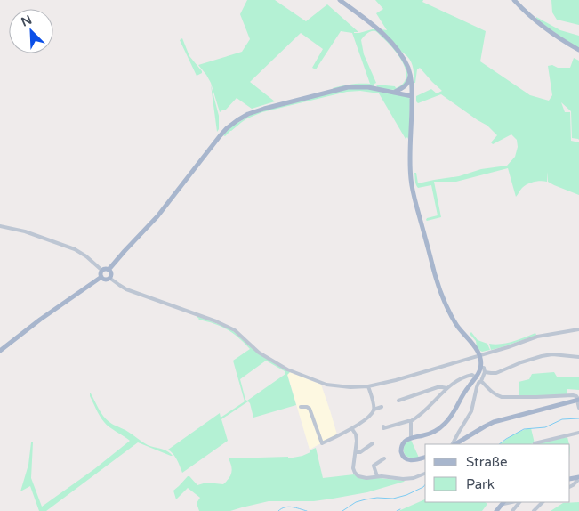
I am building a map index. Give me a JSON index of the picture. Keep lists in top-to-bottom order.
{
  "legend": ["Straße", "Park"],
  "north": "top left"
}
